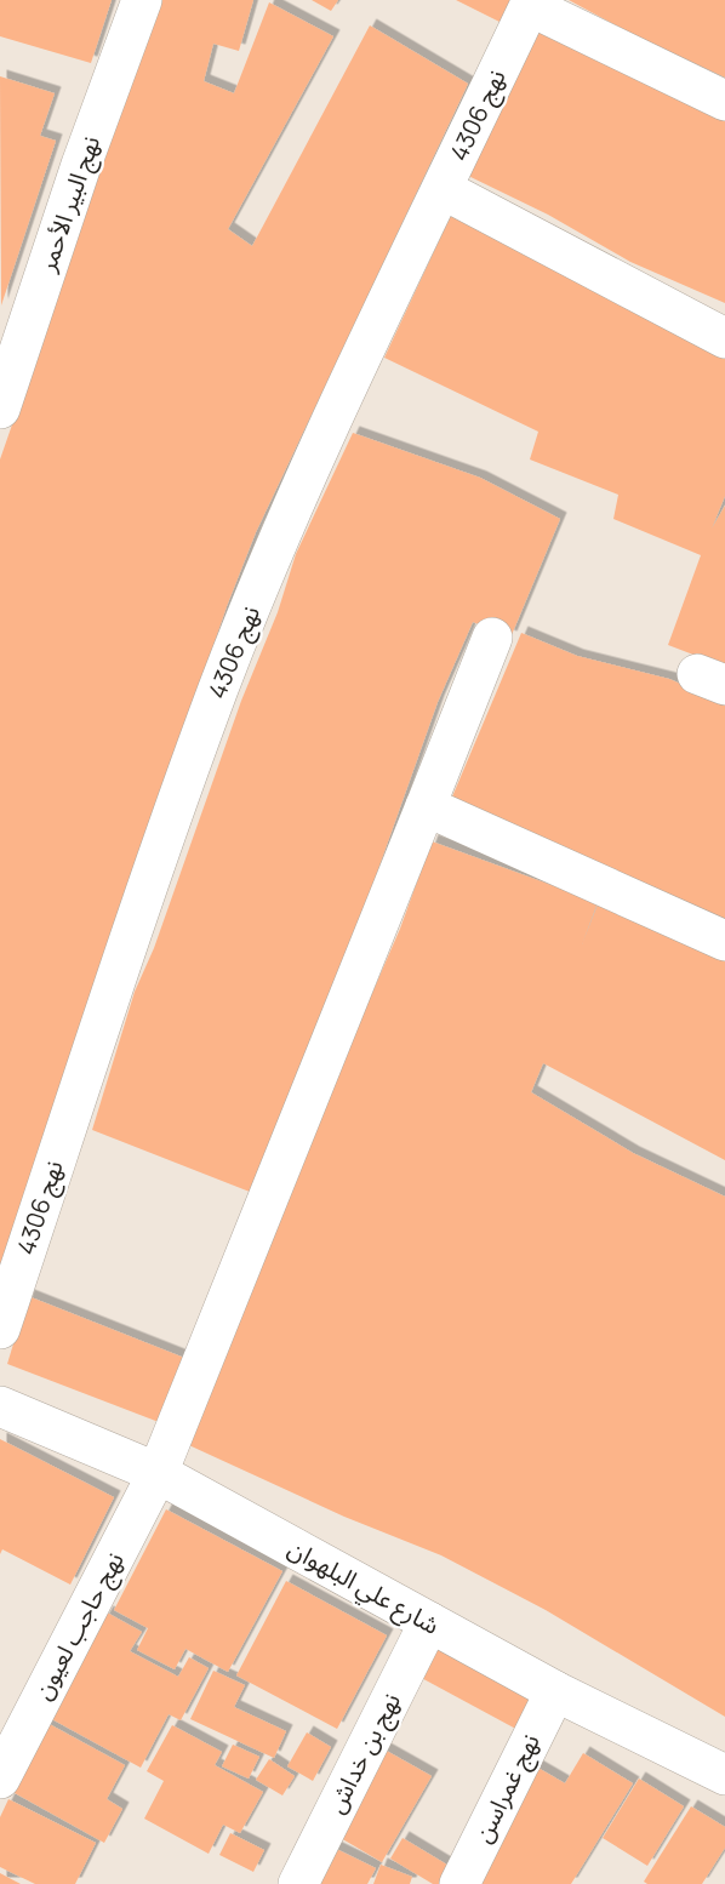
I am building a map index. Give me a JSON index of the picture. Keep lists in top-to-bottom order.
{
  "streets": {
    "street": [
      "نهج 4306",
      "نهج البير الأحمر",
      "شارع علي البلهوان",
      "نهج حاجب لعيون",
      "نهج بن خداش",
      "نهج غمراسن"
    ]
  },
  "crossings": [
    ["شارع علي البلهوان", "نهج حاجب لعيون"],
    ["شارع علي البلهوان", "نهج بن خداش"],
    ["شارع علي البلهوان", "نهج غمراسن"]
  ]
}
